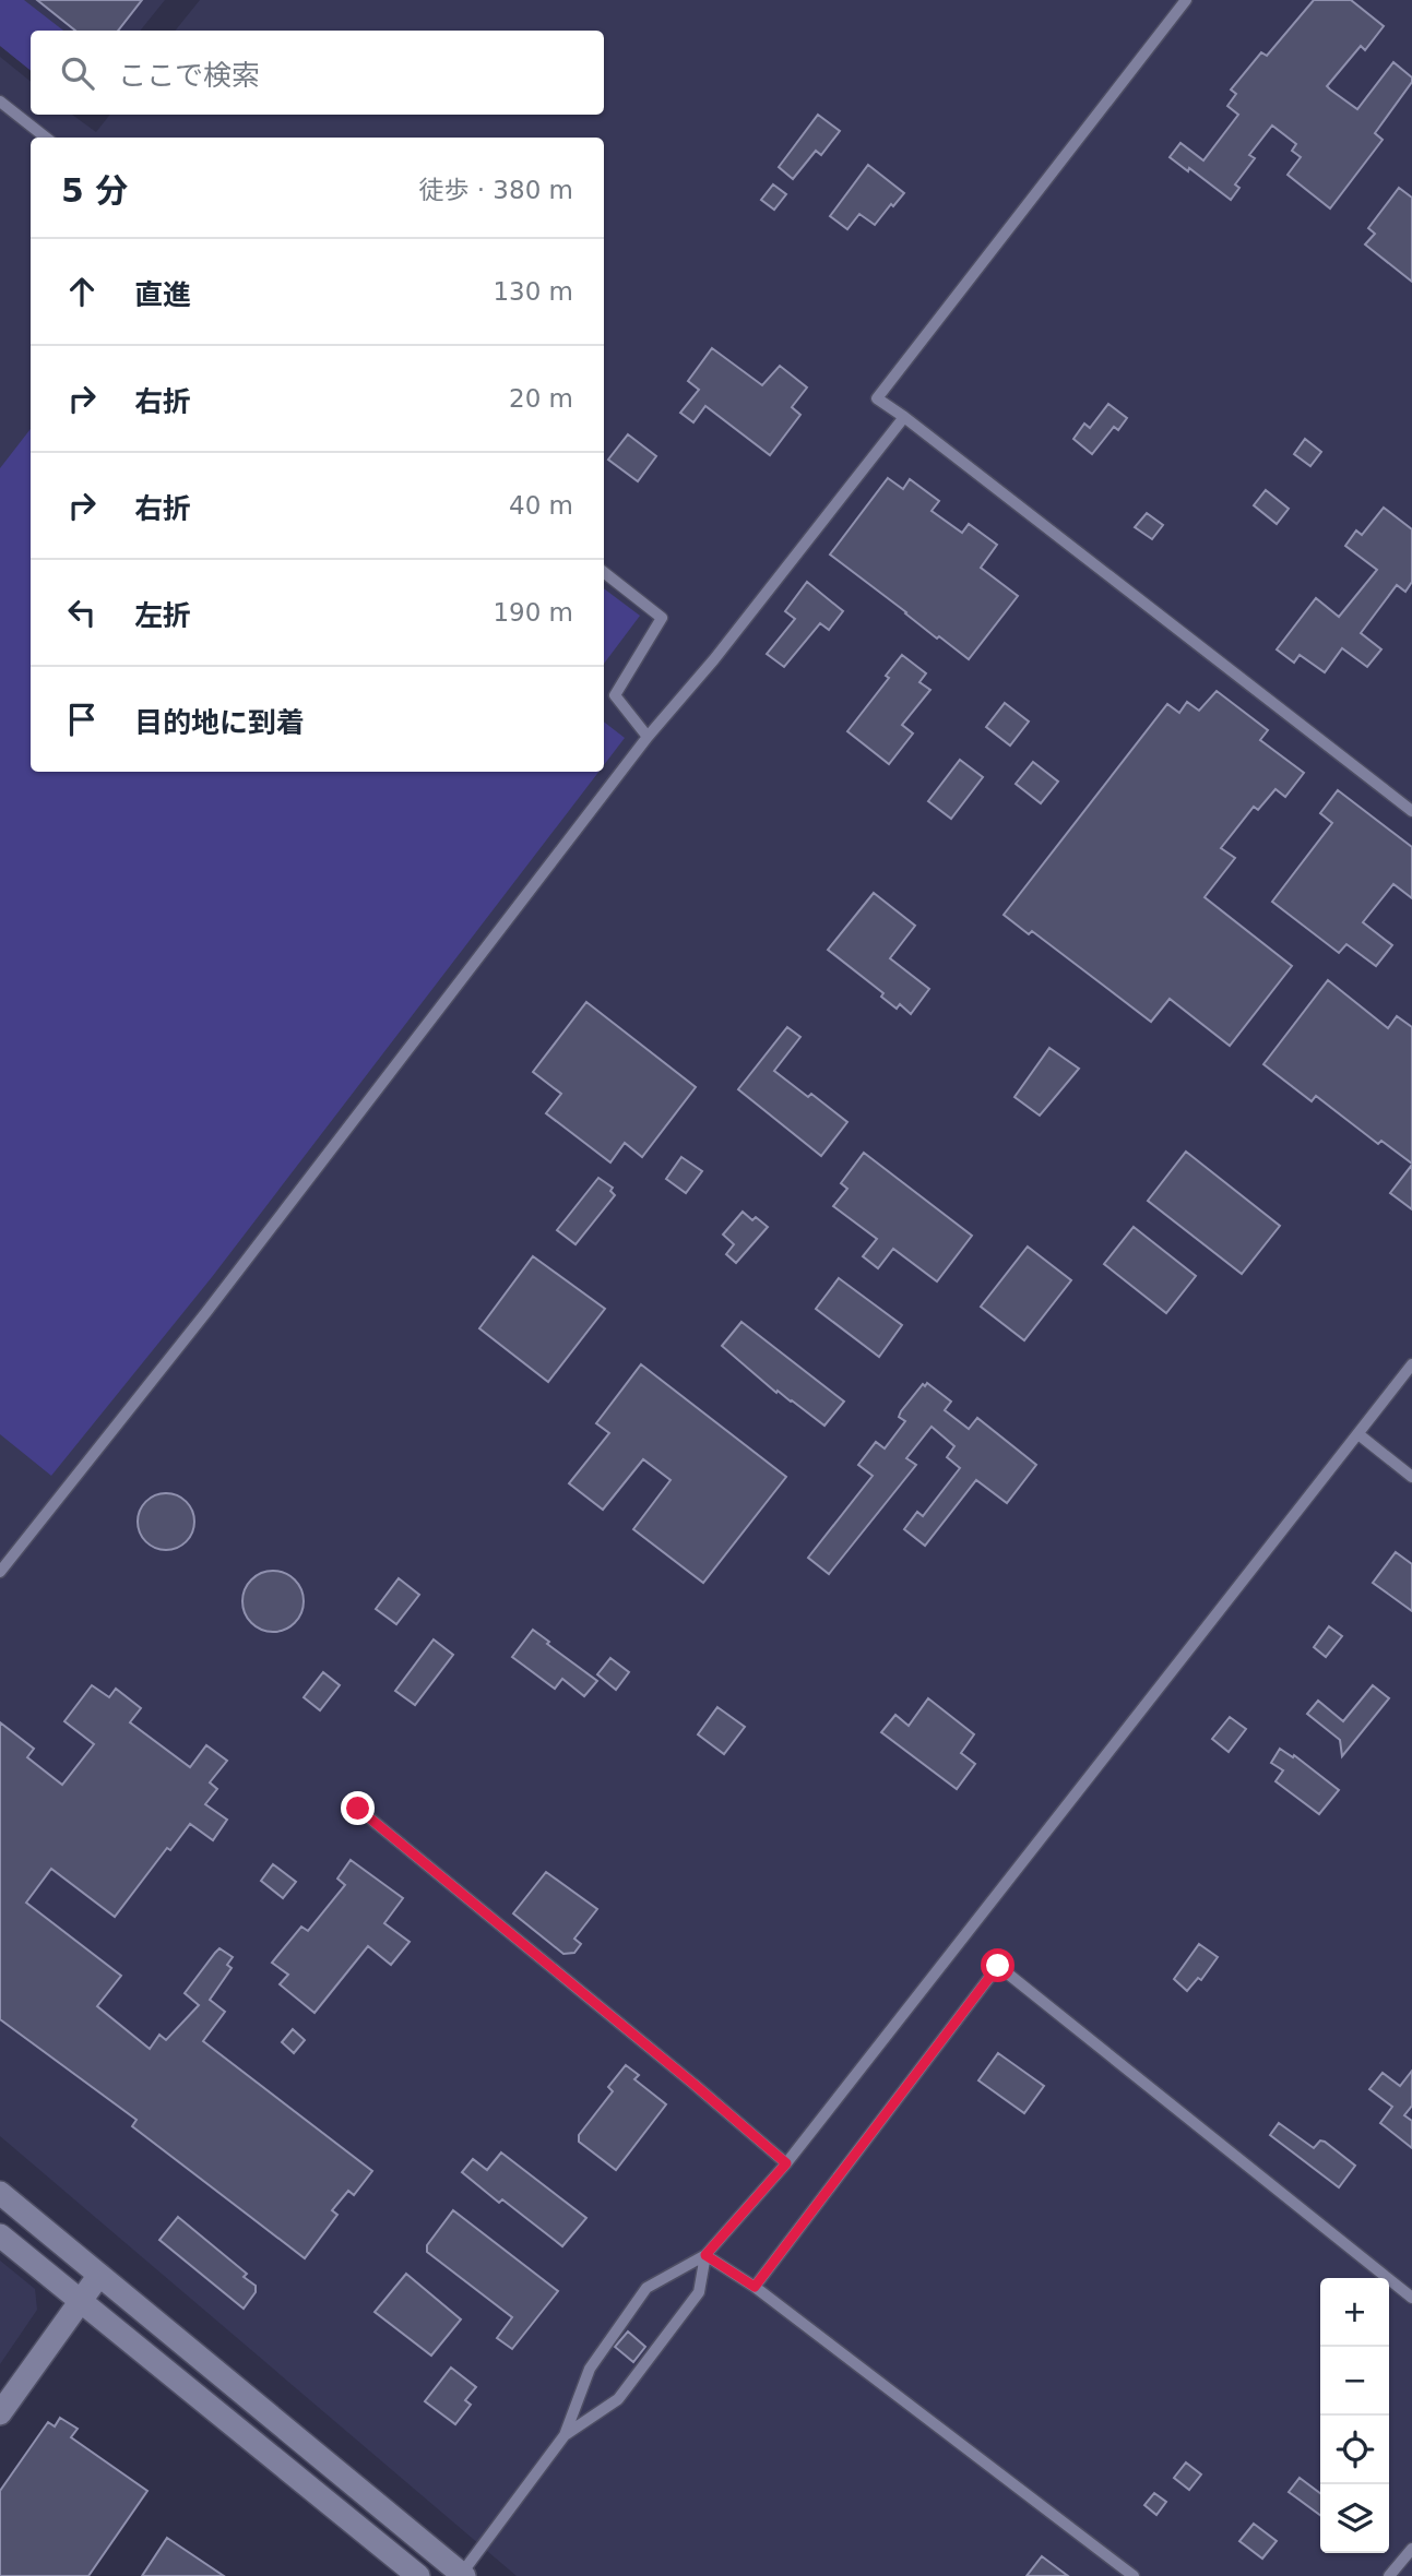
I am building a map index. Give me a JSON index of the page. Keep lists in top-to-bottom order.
{
  "page": {
    "search": "ここで検索",
    "heading": ["5 分", "徒歩 · 380 m"],
    "list": [
      ["直進", "130 m"],
      ["右折", "20 m"],
      ["右折", "40 m"],
      ["左折", "190 m"],
      "目的地に到着"
    ],
    "map_buttons": ["+", "−"]
  }
}
